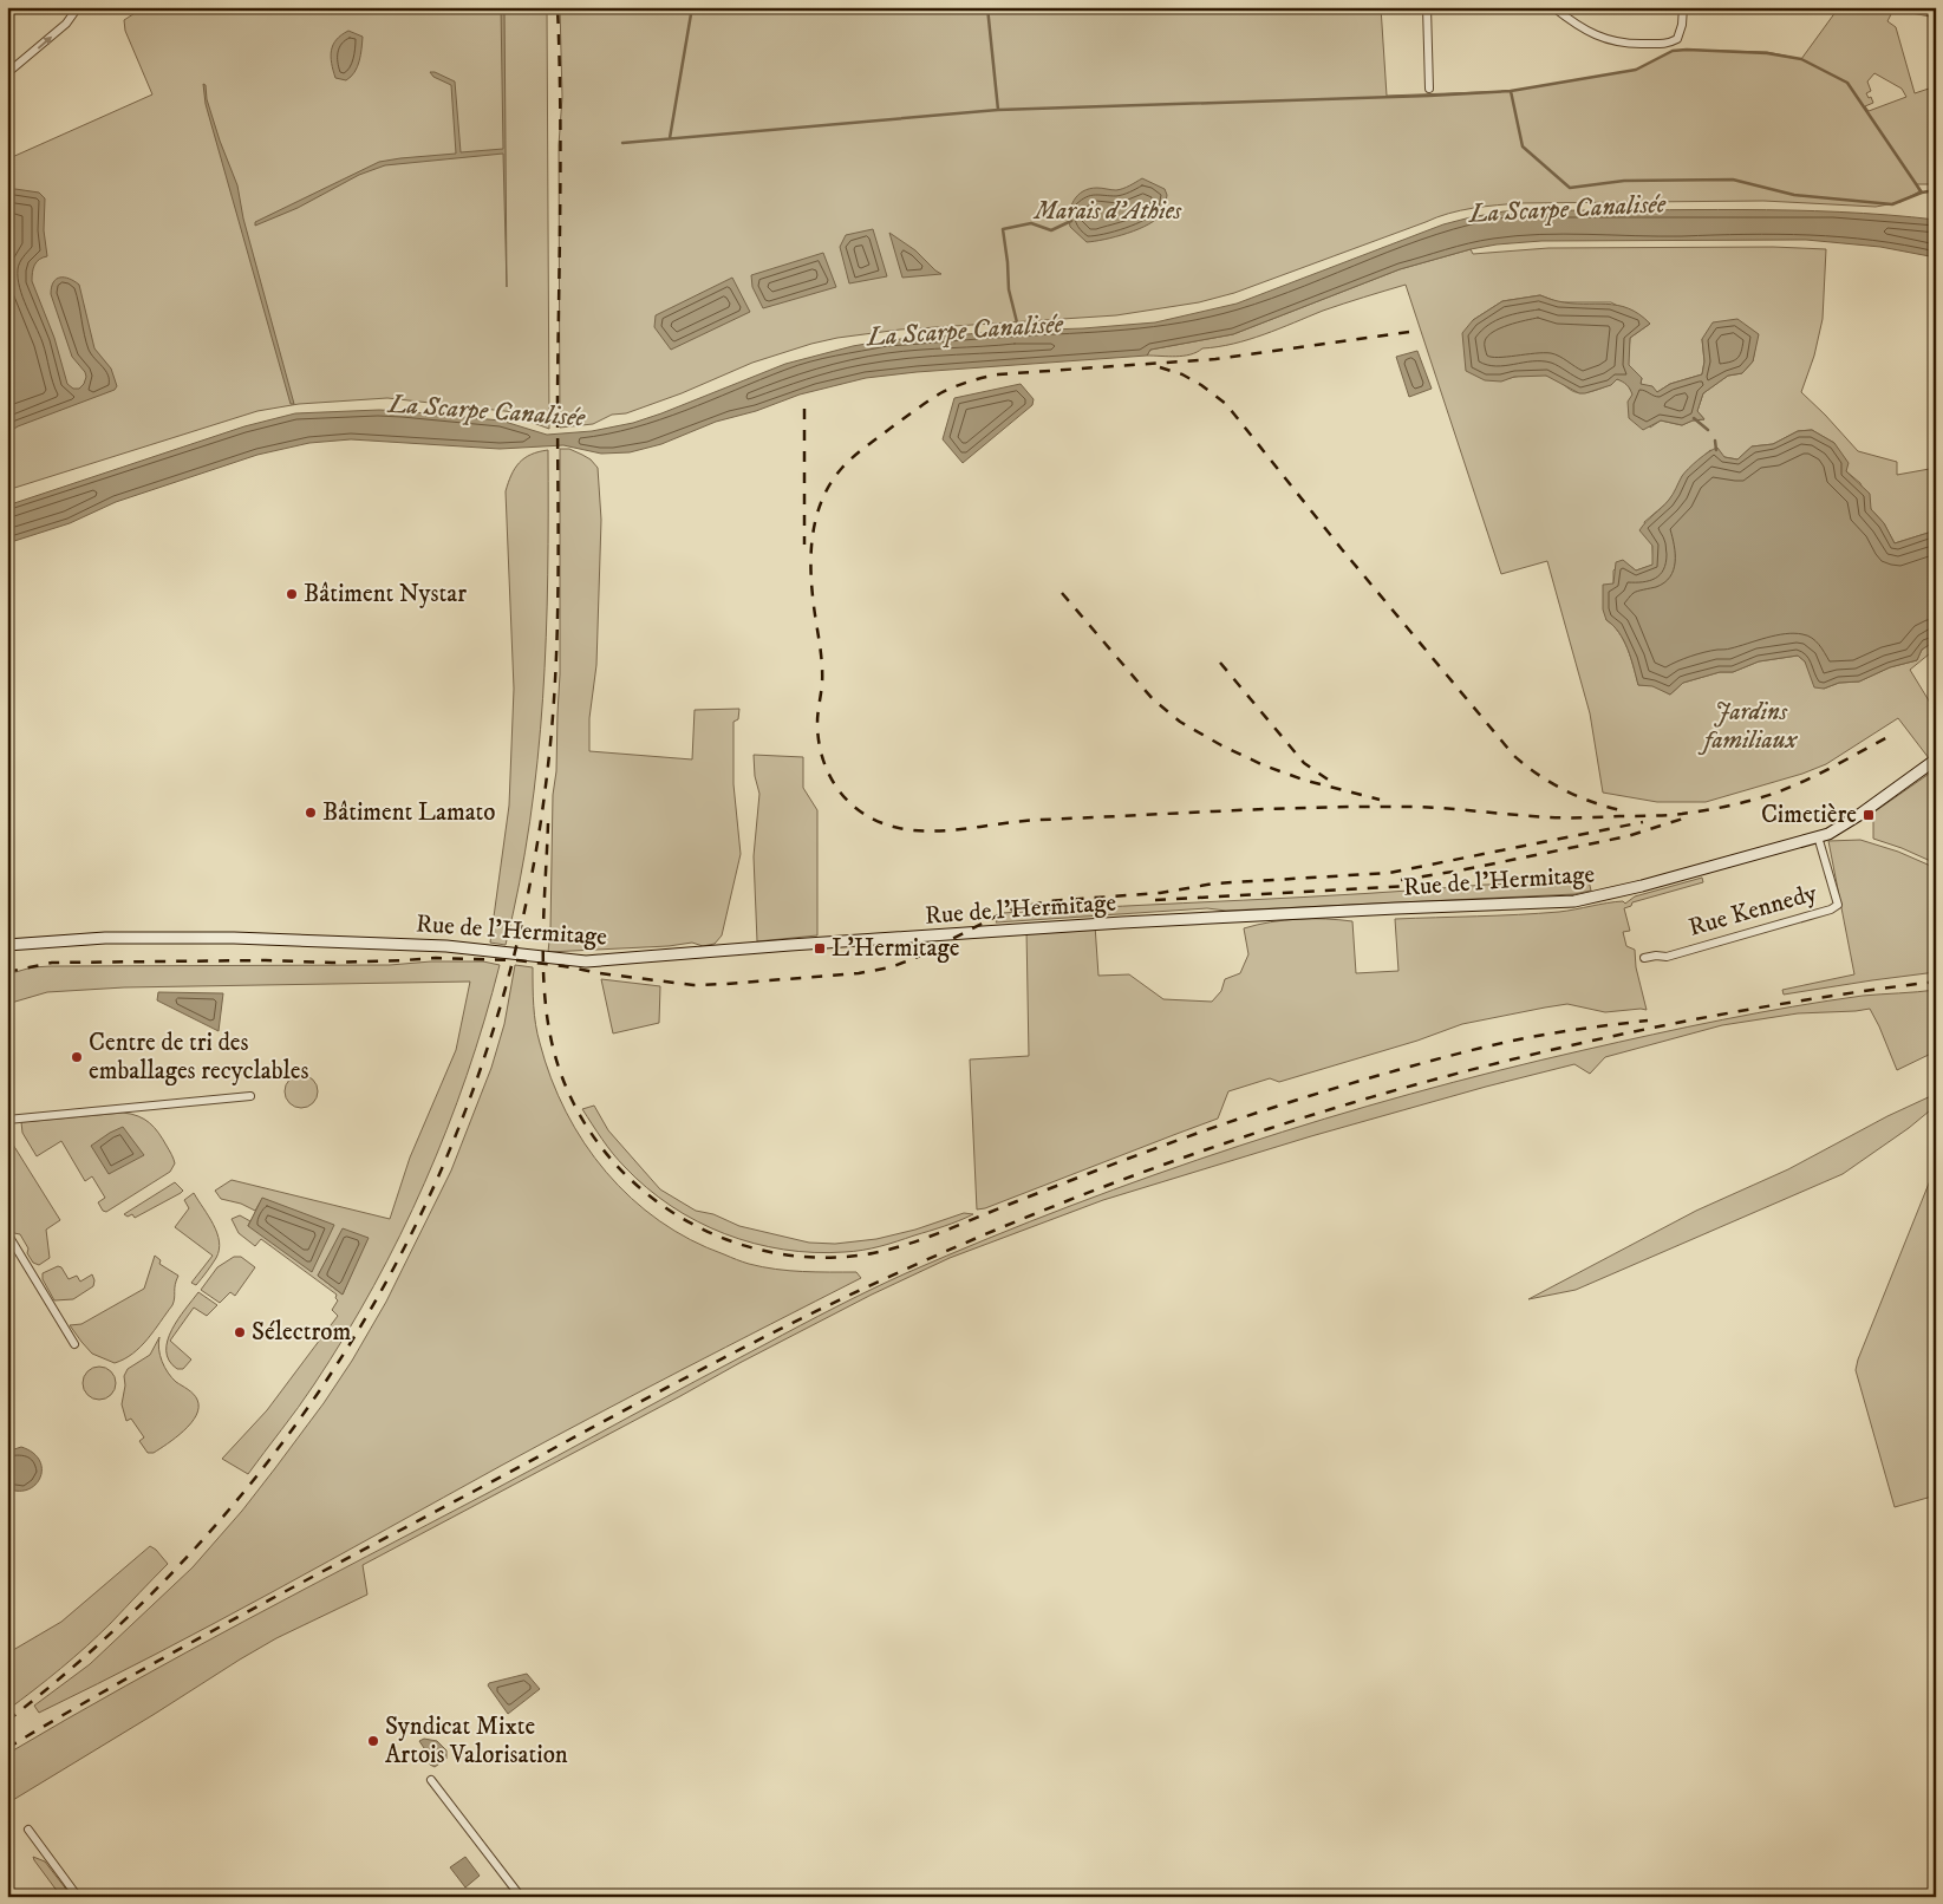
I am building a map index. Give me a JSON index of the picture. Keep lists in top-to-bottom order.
{
  "streets": {
    "street": ["Rue de l'Hermitage", "Rue Kennedy"]
  },
  "crossings": [
    ["Rue de l'Hermitage", "Rue Kennedy"]
  ],
  "water": ["La Scarpe Canalisée"],
  "parks": ["Marais d'Athies", "Jardins familiaux"],
  "places": {
    "other": [
      "Bâtiment Nystar",
      "Bâtiment Lamato",
      "Centre de tri des emballages recyclables",
      "Sélectrom",
      "Syndicat Mixte Artois Valorisation"
    ],
    "transit": ["Cimetière", "L'Hermitage"]
  }
}
